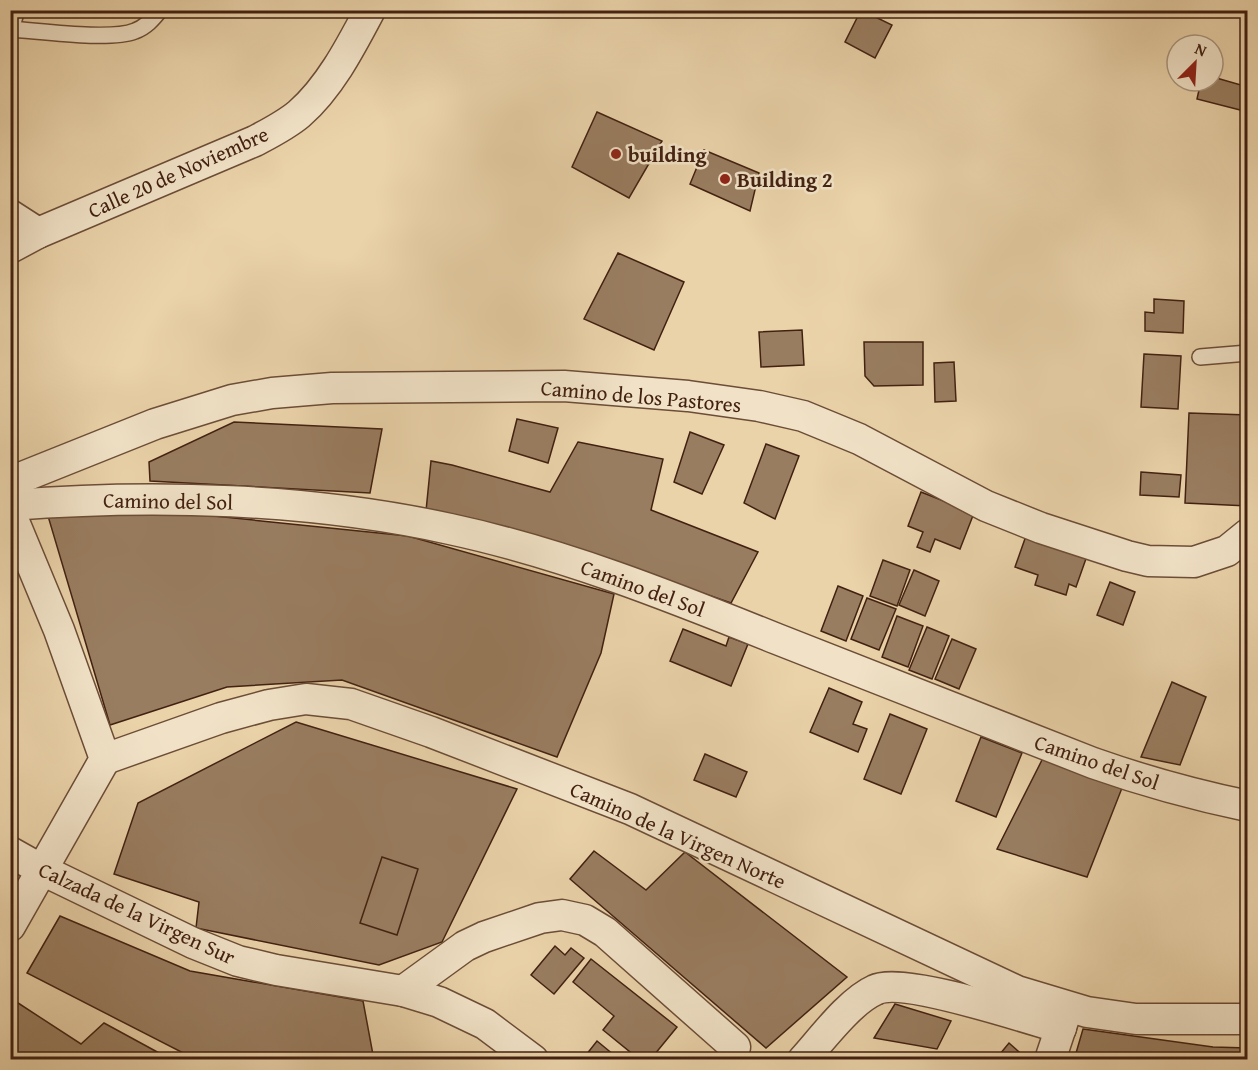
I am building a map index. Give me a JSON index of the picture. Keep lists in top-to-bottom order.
{
  "streets": {
    "street": [
      "Calle 20 de Noviembre",
      "Camino de los Pastores",
      "Camino del Sol",
      "Camino de la Virgen Norte",
      "Calzada de la Virgen Sur"
    ]
  },
  "places": ["building", "Building 2"],
  "north": "top right"
}
